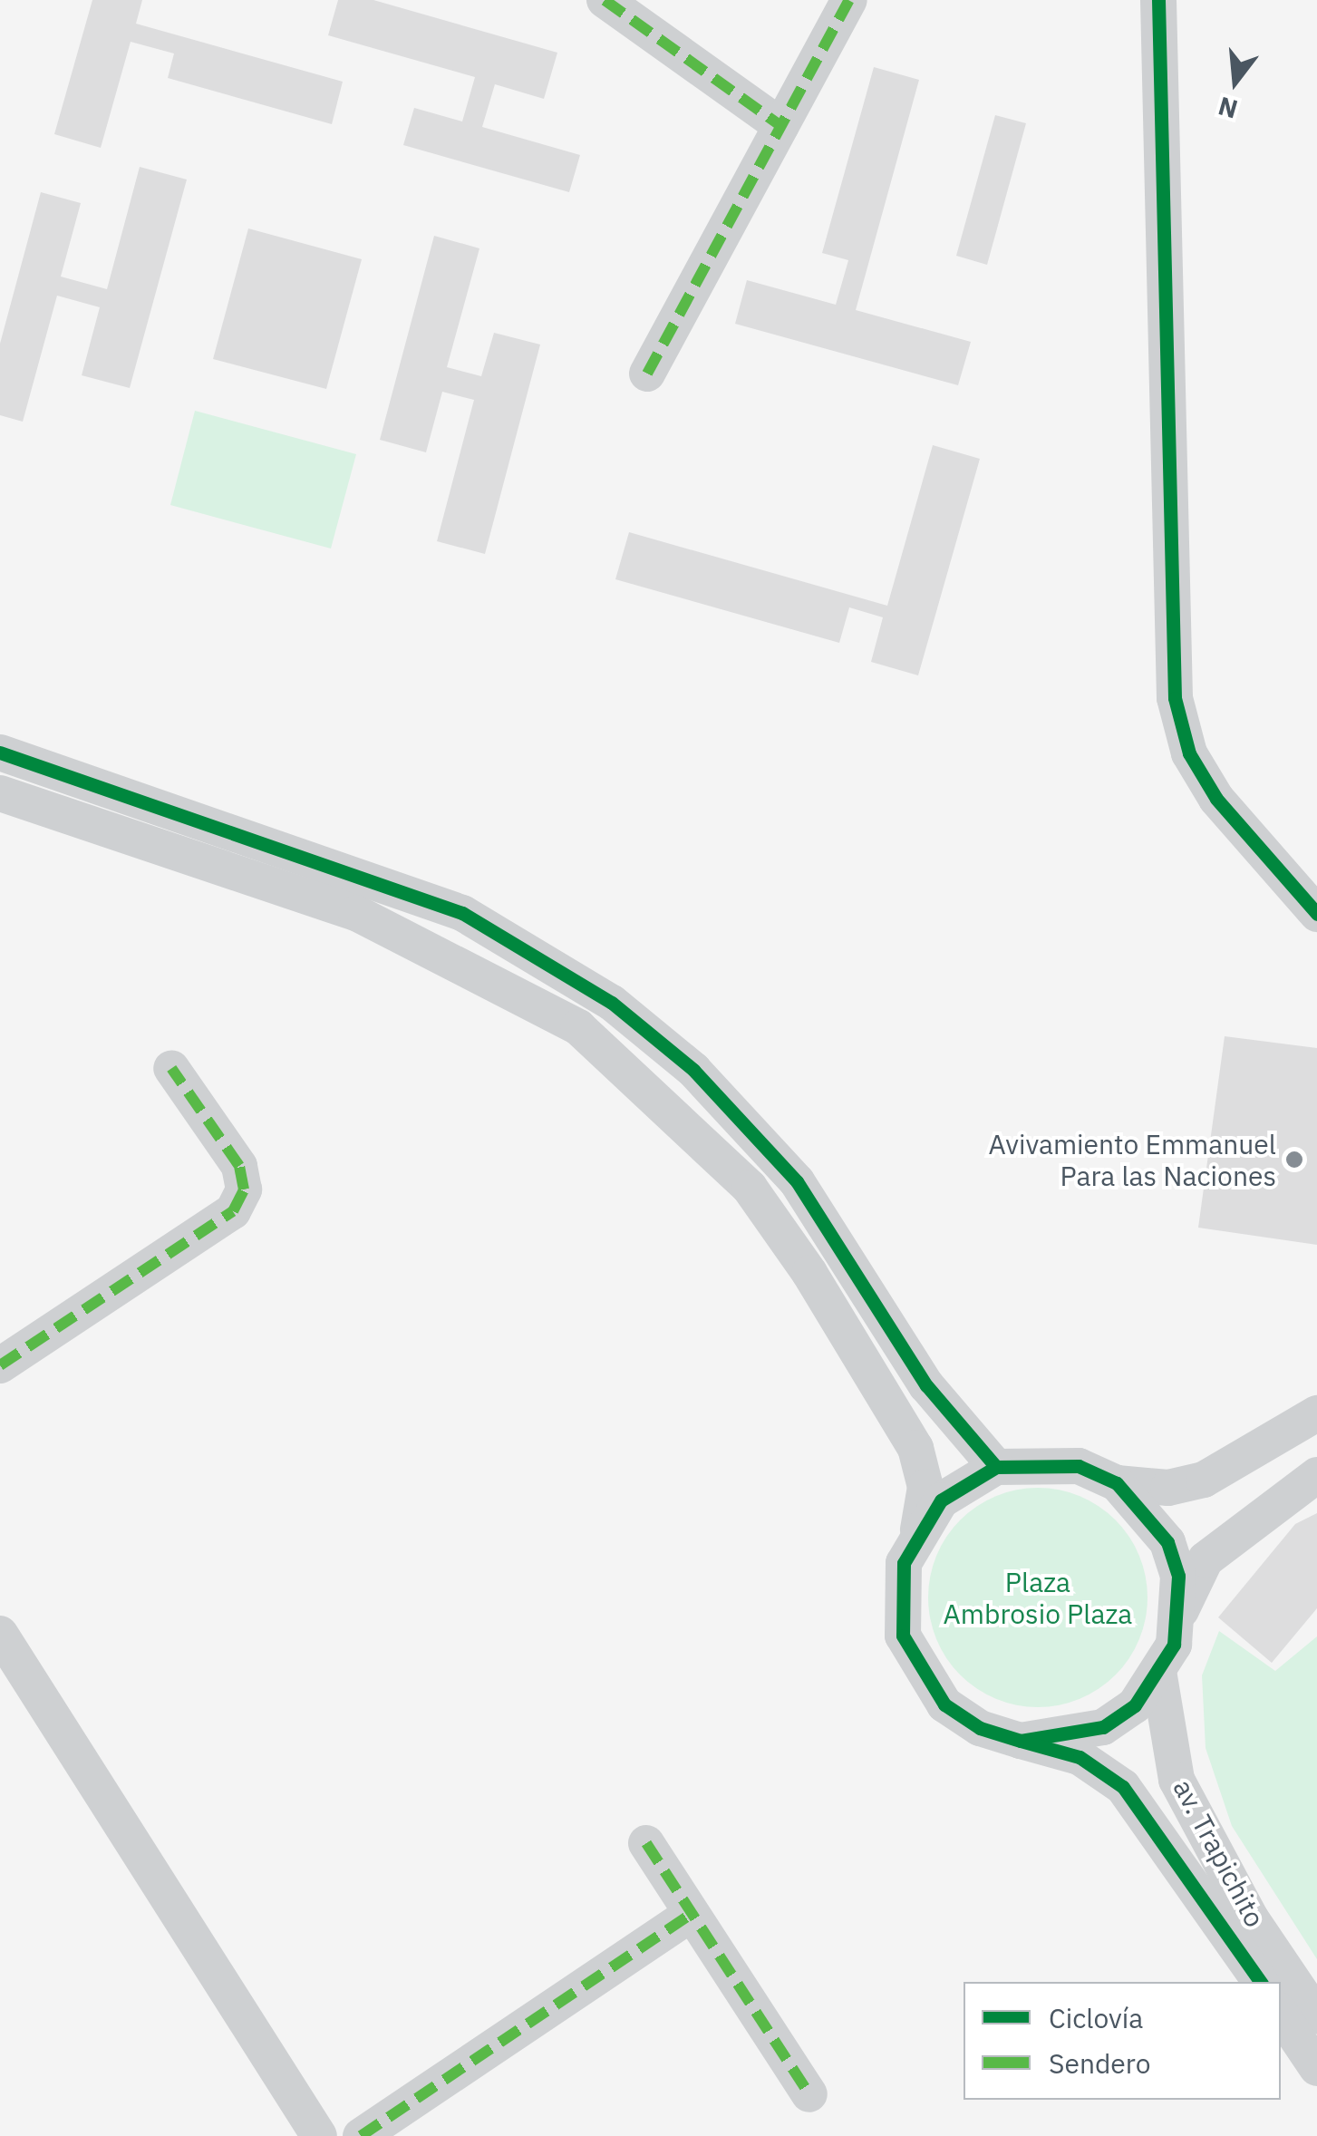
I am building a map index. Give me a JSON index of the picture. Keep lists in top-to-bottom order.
{
  "streets": {
    "street": ["av. Trapichito"]
  },
  "parks": ["Plaza Ambrosio Plaza"],
  "places": ["Avivamiento Emmanuel Para las Naciones"],
  "legend": ["Ciclovía", "Sendero"],
  "north": "bottom"
}
